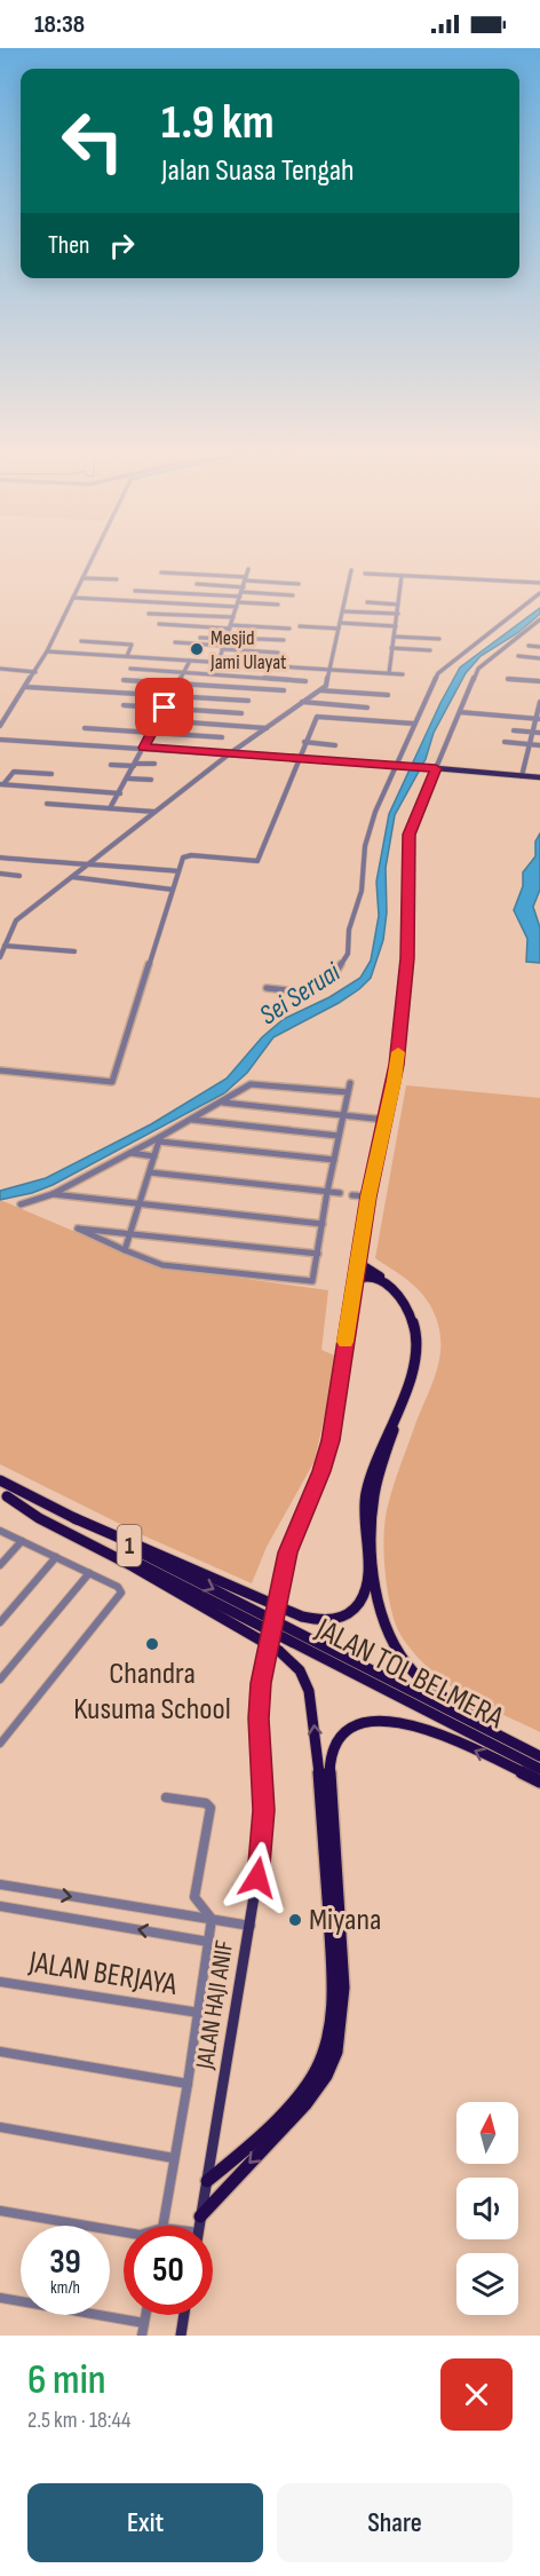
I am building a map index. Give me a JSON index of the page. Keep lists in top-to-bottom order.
{
  "streets": {
    "highway": ["1", "JALAN TOL BELMERA"],
    "main road": ["JALAN HAJI ANIF"],
    "street": ["JALAN BERJAYA"]
  },
  "water": ["Sei Seruai"],
  "places": ["Mesjid Jami Ulayat", "Chandra Kusuma School", "Miyana"],
  "north": "top",
  "page": {
    "status": "18:38",
    "turn": ["1.9 km", "Jalan Suasa Tengah"],
    "then": "Then",
    "speed": "39 km/h",
    "limit": "50",
    "heading": ["6 min", "2.5 km · 18:44"],
    "buttons": ["Exit", "Share"]
  }
}
